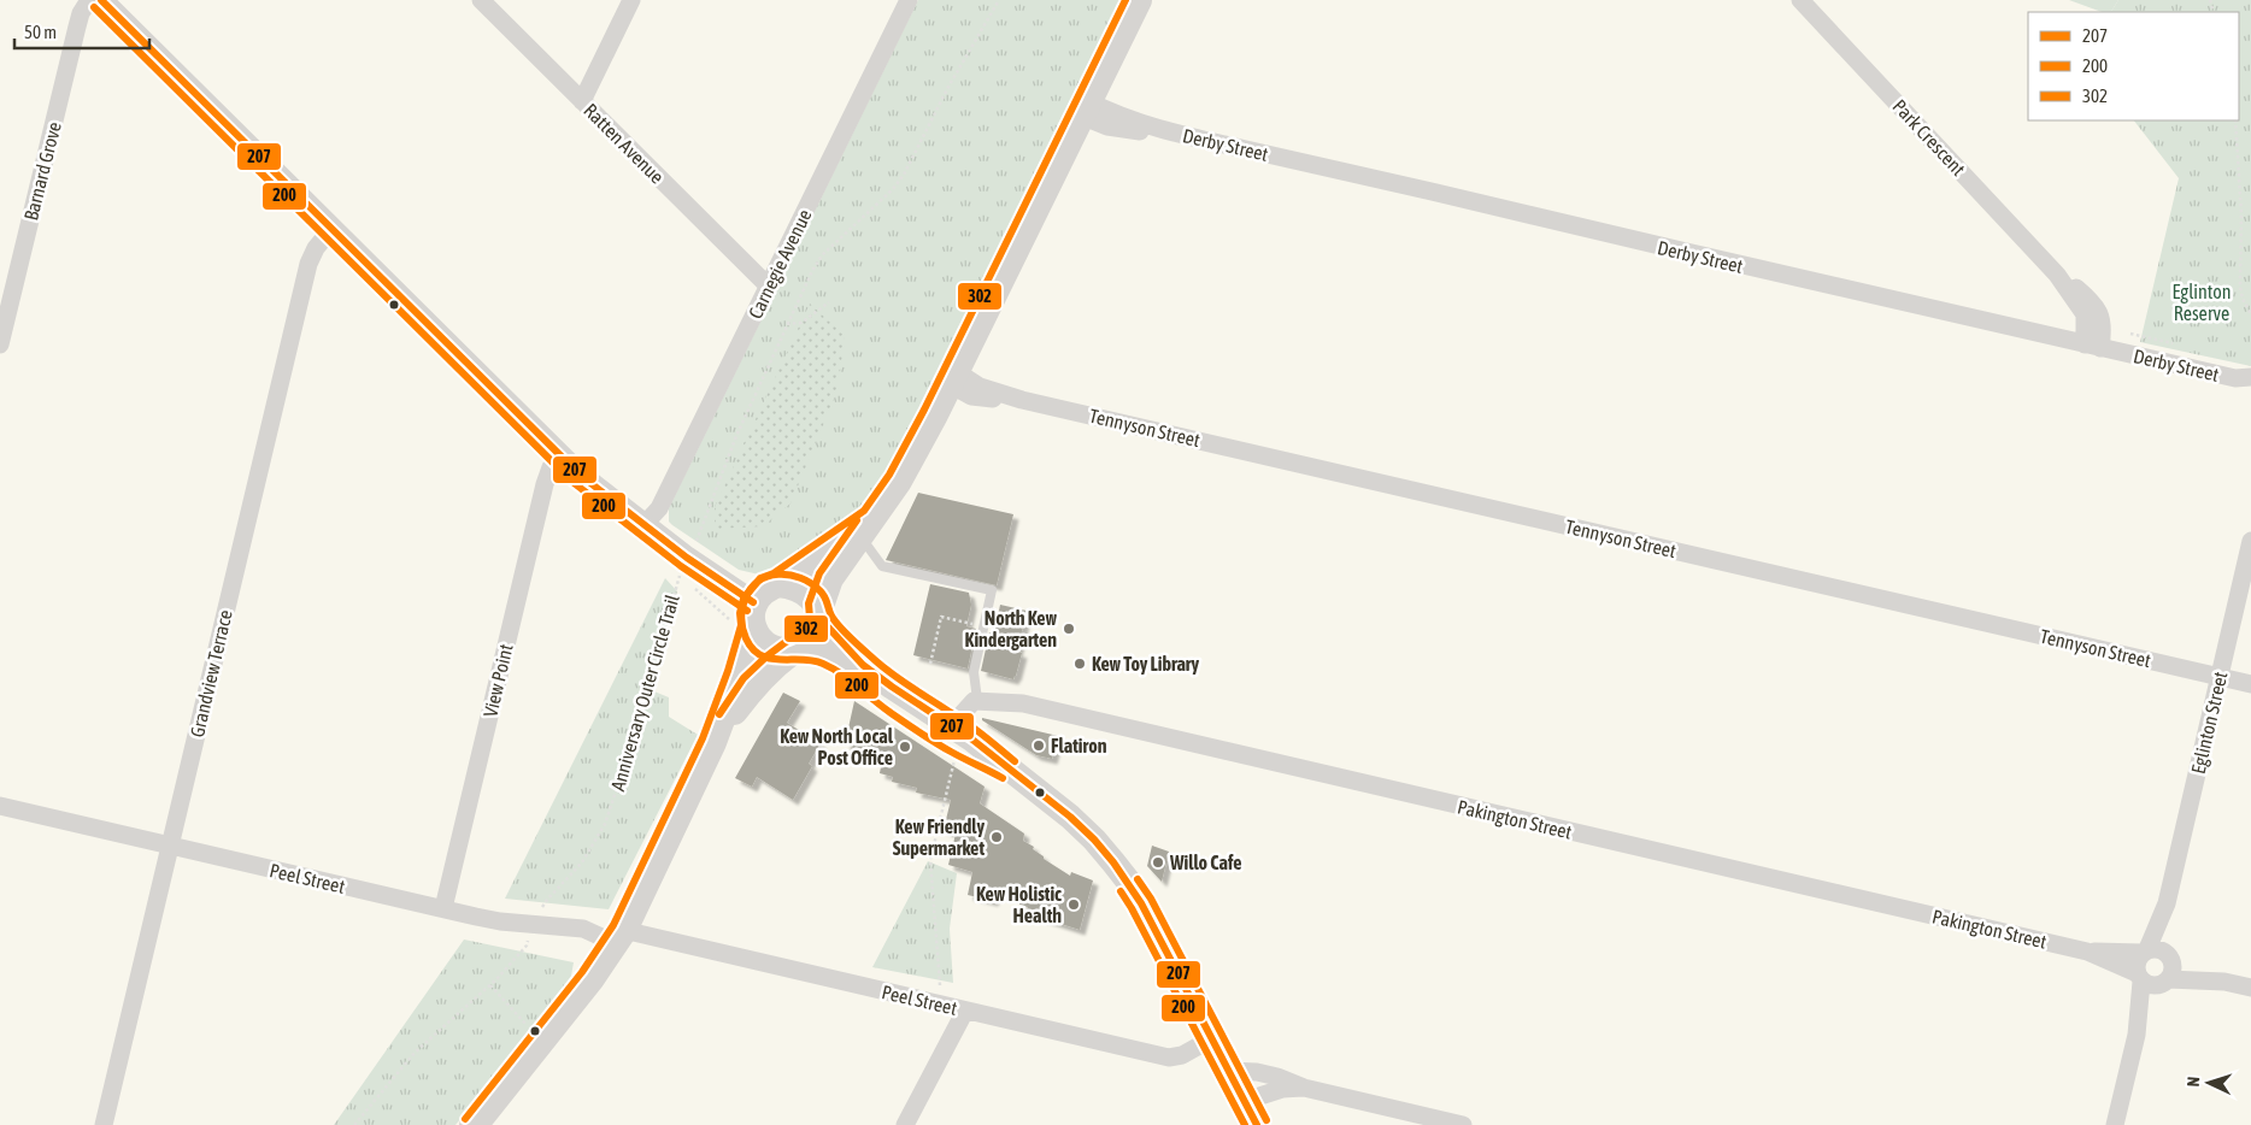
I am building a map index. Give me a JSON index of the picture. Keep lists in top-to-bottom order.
{
  "streets": {
    "street": [
      "Park Crescent",
      "Ratten Avenue",
      "Derby Street",
      "Barnard Grove",
      "Carnegie Avenue",
      "Tennyson Street",
      "Grandview Terrace",
      "View Point",
      "Eglinton Street",
      "Pakington Street",
      "Peel Street"
    ],
    "path": ["Anniversary Outer Circle Trail"]
  },
  "crossings": [
    ["Park Crescent", "Derby Street"],
    ["Ratten Avenue", "Carnegie Avenue"],
    ["Tennyson Street", "Eglinton Street"],
    ["Grandview Terrace", "Peel Street"],
    ["View Point", "Peel Street"],
    ["Anniversary Outer Circle Trail", "Peel Street"],
    ["Eglinton Street", "Pakington Street"]
  ],
  "parks": ["Eglinton Reserve"],
  "places": [
    "North Kew Kindergarten",
    "Kew Toy Library",
    "Flatiron",
    "Kew North Local Post Office",
    "Kew Friendly Supermarket",
    "Willo Cafe",
    "Kew Holistic Health"
  ],
  "lines": ["transit line 207", "transit line 302", "transit line 200"],
  "legend": ["207", "200", "302"],
  "scale_bar": "50 m",
  "north": "left"
}
